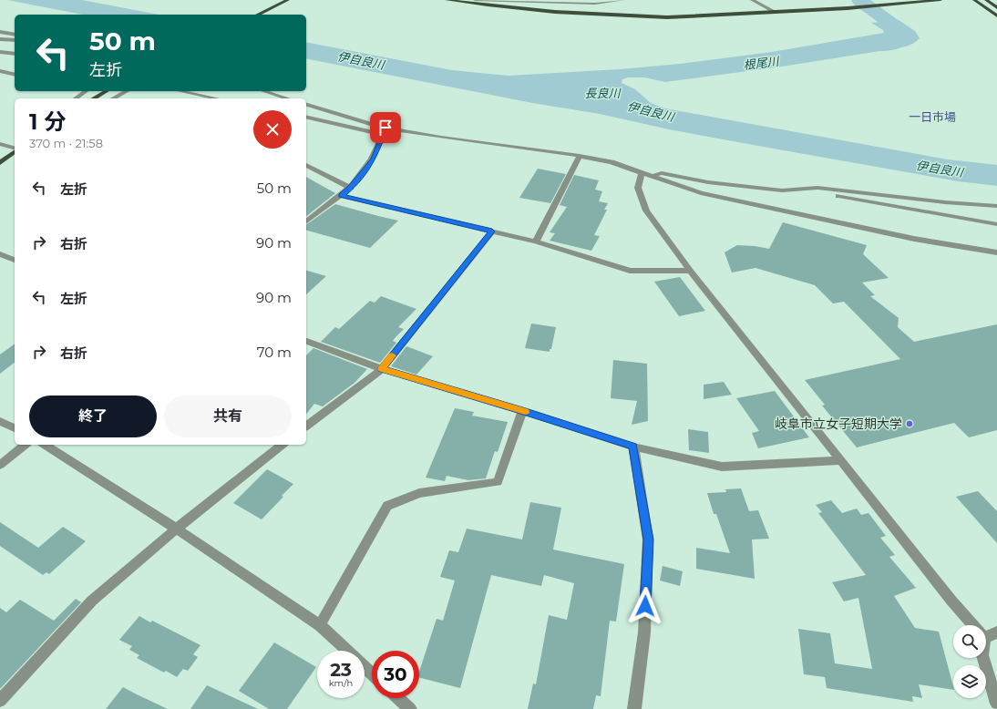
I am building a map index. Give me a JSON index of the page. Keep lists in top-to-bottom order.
{
  "districts": ["一日市場"],
  "water": ["伊自良川", "根尾川", "長良川"],
  "places": ["岐阜市立女子短期大学"],
  "page": {
    "turn": ["50 m", "左折"],
    "heading": ["1 分", "370 m · 21:58"],
    "list": [
      {
        "name": "左折",
        "value": "50 m"
      },
      {
        "name": "右折",
        "value": "90 m"
      },
      {
        "name": "左折",
        "value": "90 m"
      },
      {
        "name": "右折",
        "value": "70 m"
      }
    ],
    "buttons": ["終了", "共有"],
    "speed": "23 km/h",
    "limit": "30"
  }
}
